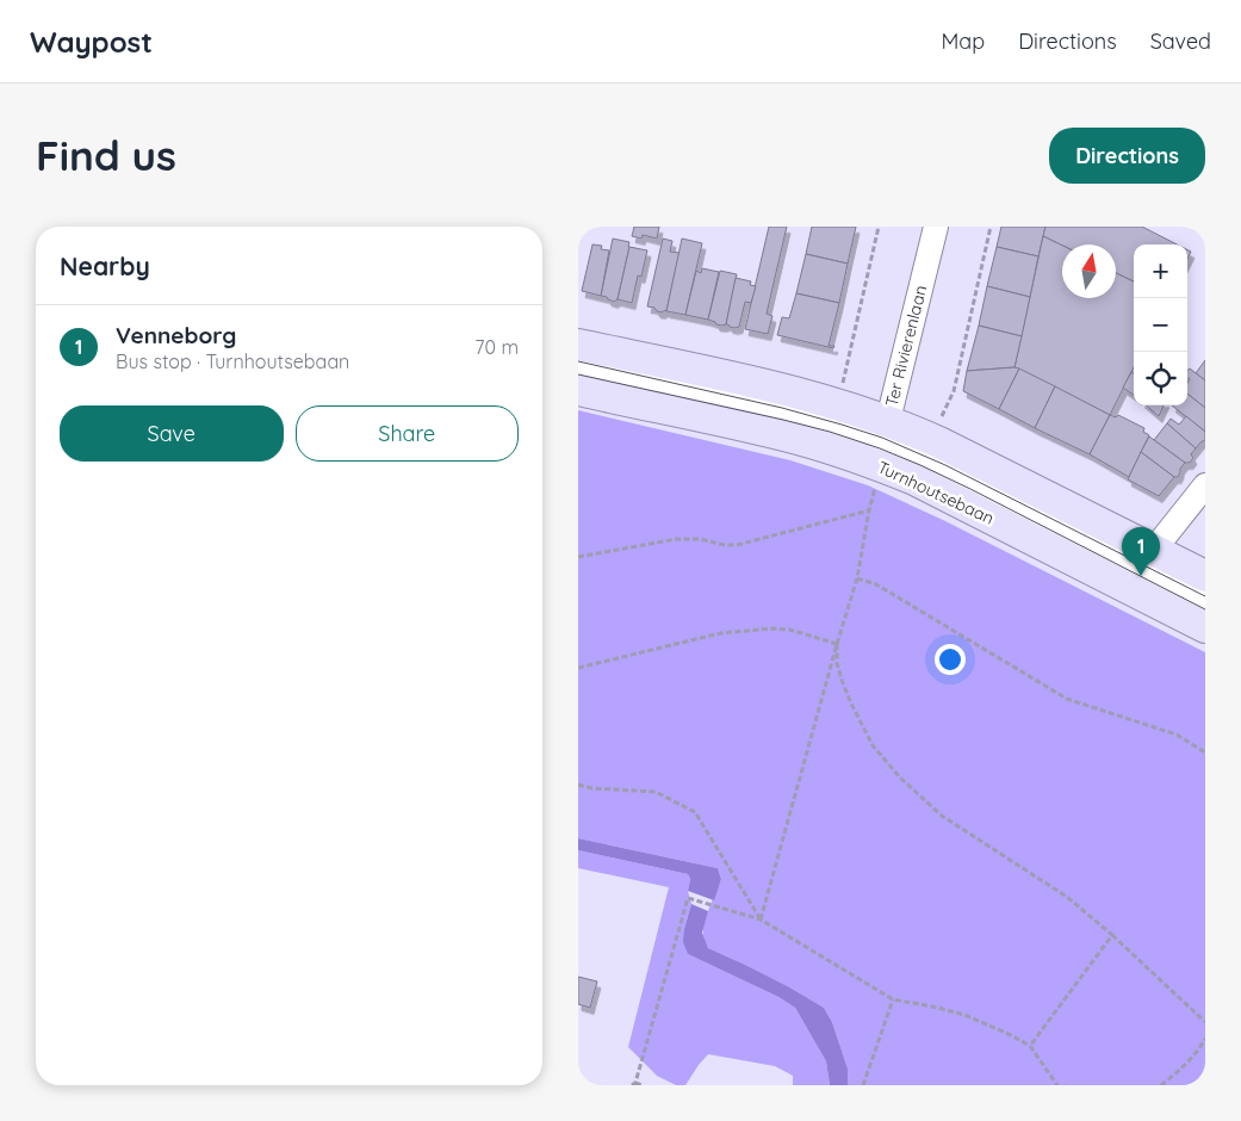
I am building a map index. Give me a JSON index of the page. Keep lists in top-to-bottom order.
{
  "streets": {
    "main road": ["Turnhoutsebaan"],
    "street": ["Ter Rivierenlaan"]
  },
  "crossings": [
    ["Ter Rivierenlaan", "Turnhoutsebaan"]
  ],
  "north": "top",
  "page": {
    "header": "Waypost",
    "nav": ["Map", "Directions", "Saved"],
    "buttons": [
      "Directions",
      ["Save", "Share"]
    ],
    "title": "Find us",
    "heading": "Nearby",
    "map_buttons": ["+", "−"],
    "list": [
      {
        "mark": "1",
        "name": "Venneborg",
        "note": "Bus stop · Turnhoutsebaan",
        "value": "70 m"
      }
    ],
    "pins": "1"
  }
}
